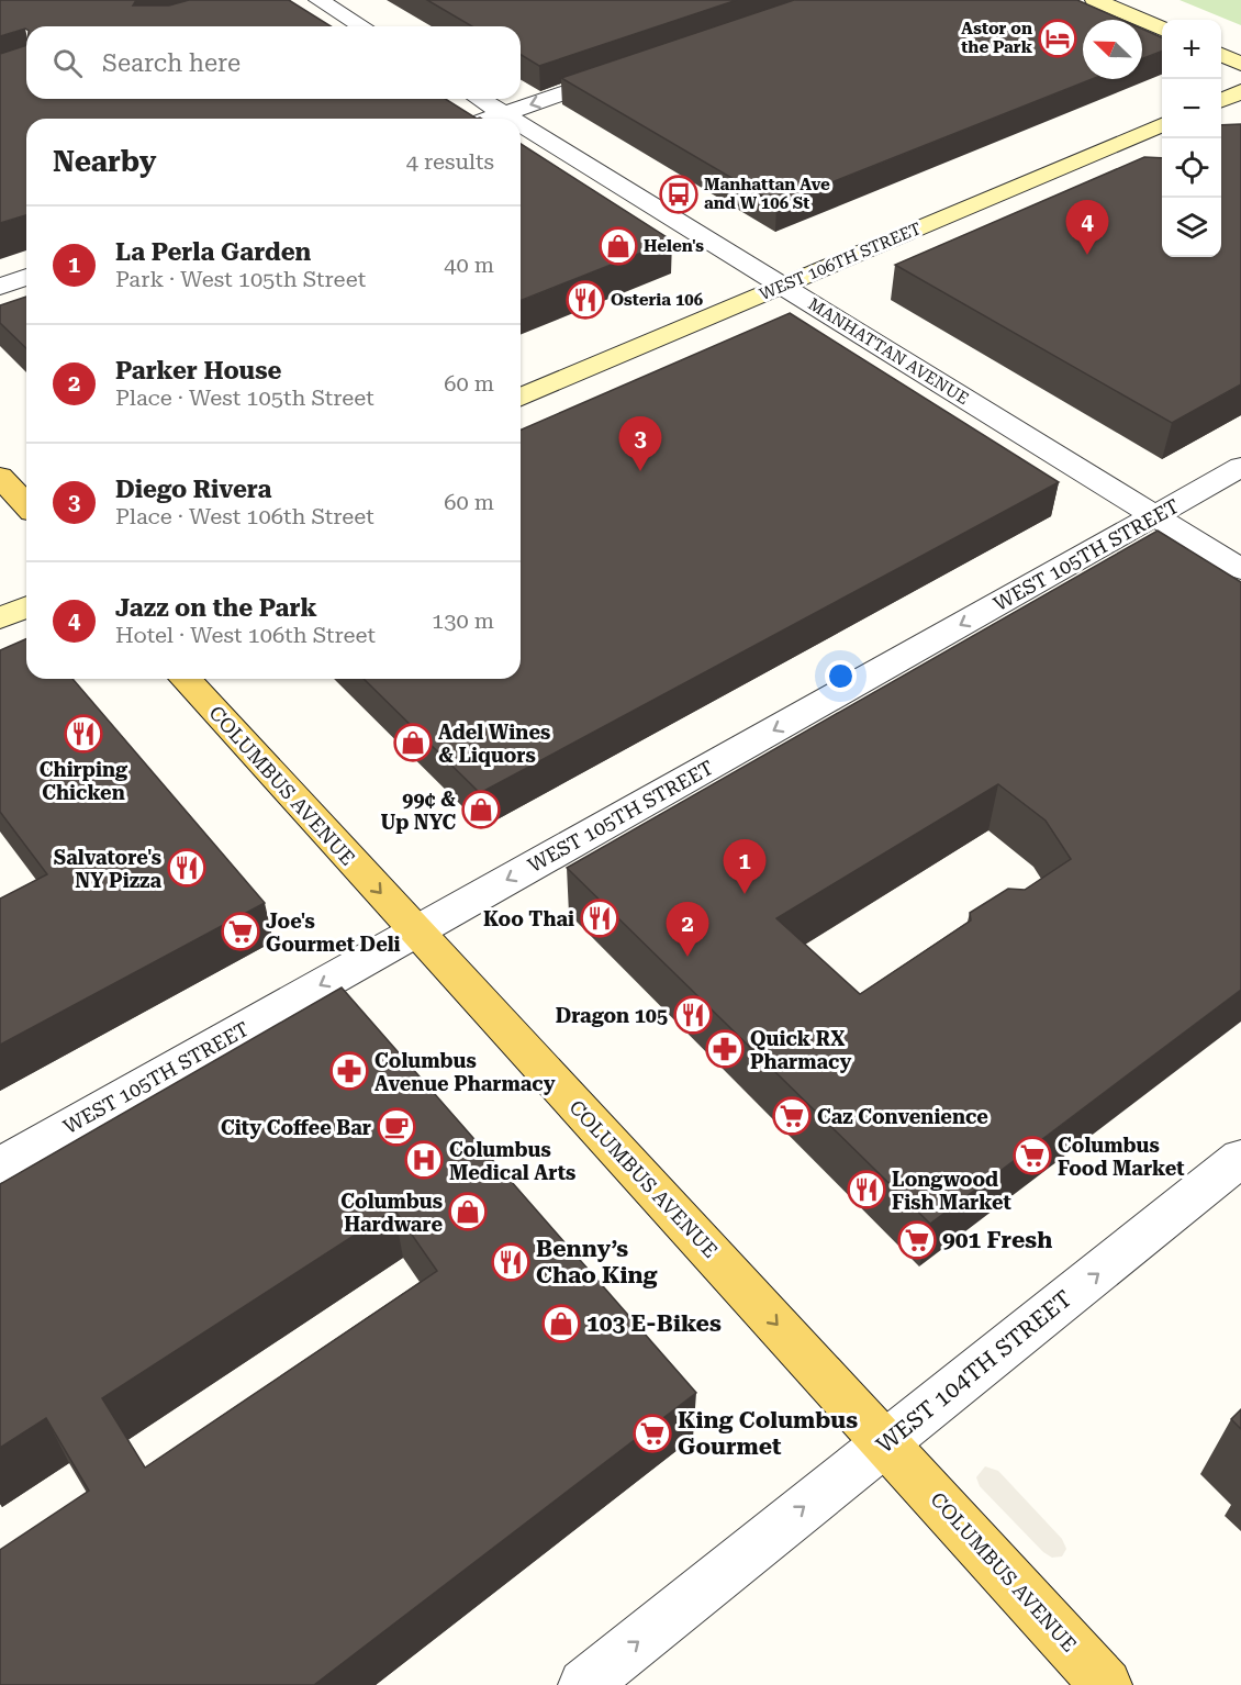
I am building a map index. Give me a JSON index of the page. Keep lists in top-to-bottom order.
{
  "streets": {
    "main road": ["WEST 106TH STREET", "COLUMBUS AVENUE"],
    "street": ["MANHATTAN AVENUE", "WEST 105TH STREET", "WEST 104TH STREET"]
  },
  "crossings": [
    ["WEST 106TH STREET", "MANHATTAN AVENUE"],
    ["MANHATTAN AVENUE", "WEST 105TH STREET"],
    ["WEST 105TH STREET", "COLUMBUS AVENUE"],
    ["COLUMBUS AVENUE", "WEST 104TH STREET"]
  ],
  "one_way": ["WEST 105TH STREET", "COLUMBUS AVENUE", "WEST 104TH STREET"],
  "places": {
    "hotel": ["Astor on the Park"],
    "bus stop": ["Manhattan Ave and W 106 St"],
    "shop": [
      "Helen's",
      "Adel Wines & Liquors",
      "99¢ & Up NYC",
      "Columbus Hardware",
      "103 E-Bikes"
    ],
    "restaurant": [
      "Osteria 106",
      "Chirping Chicken",
      "Salvatore's NY Pizza",
      "Koo Thai",
      "Dragon 105",
      "Longwood Fish Market",
      "Benny’s Chao King"
    ],
    "supermarket": [
      "Joe's Gourmet Deli",
      "Caz Convenience",
      "Columbus Food Market",
      "901 Fresh",
      "King Columbus Gourmet"
    ],
    "pharmacy": ["Quick RX Pharmacy", "Columbus Avenue Pharmacy"],
    "cafe": ["City Coffee Bar"],
    "hospital": ["Columbus Medical Arts"]
  },
  "north": "top left",
  "page": {
    "map_buttons": ["+", "−"],
    "search": "Search here",
    "heading": ["Nearby", "4 results"],
    "pins": [
      "4",
      "3",
      "1",
      "2"
    ],
    "list": [
      {
        "mark": "1",
        "name": "La Perla Garden",
        "note": "Park · West 105th Street",
        "value": "40 m"
      },
      {
        "mark": "2",
        "name": "Parker House",
        "note": "Place · West 105th Street",
        "value": "60 m"
      },
      {
        "mark": "3",
        "name": "Diego Rivera",
        "note": "Place · West 106th Street",
        "value": "60 m"
      },
      {
        "mark": "4",
        "name": "Jazz on the Park",
        "note": "Hotel · West 106th Street",
        "value": "130 m"
      }
    ]
  }
}
